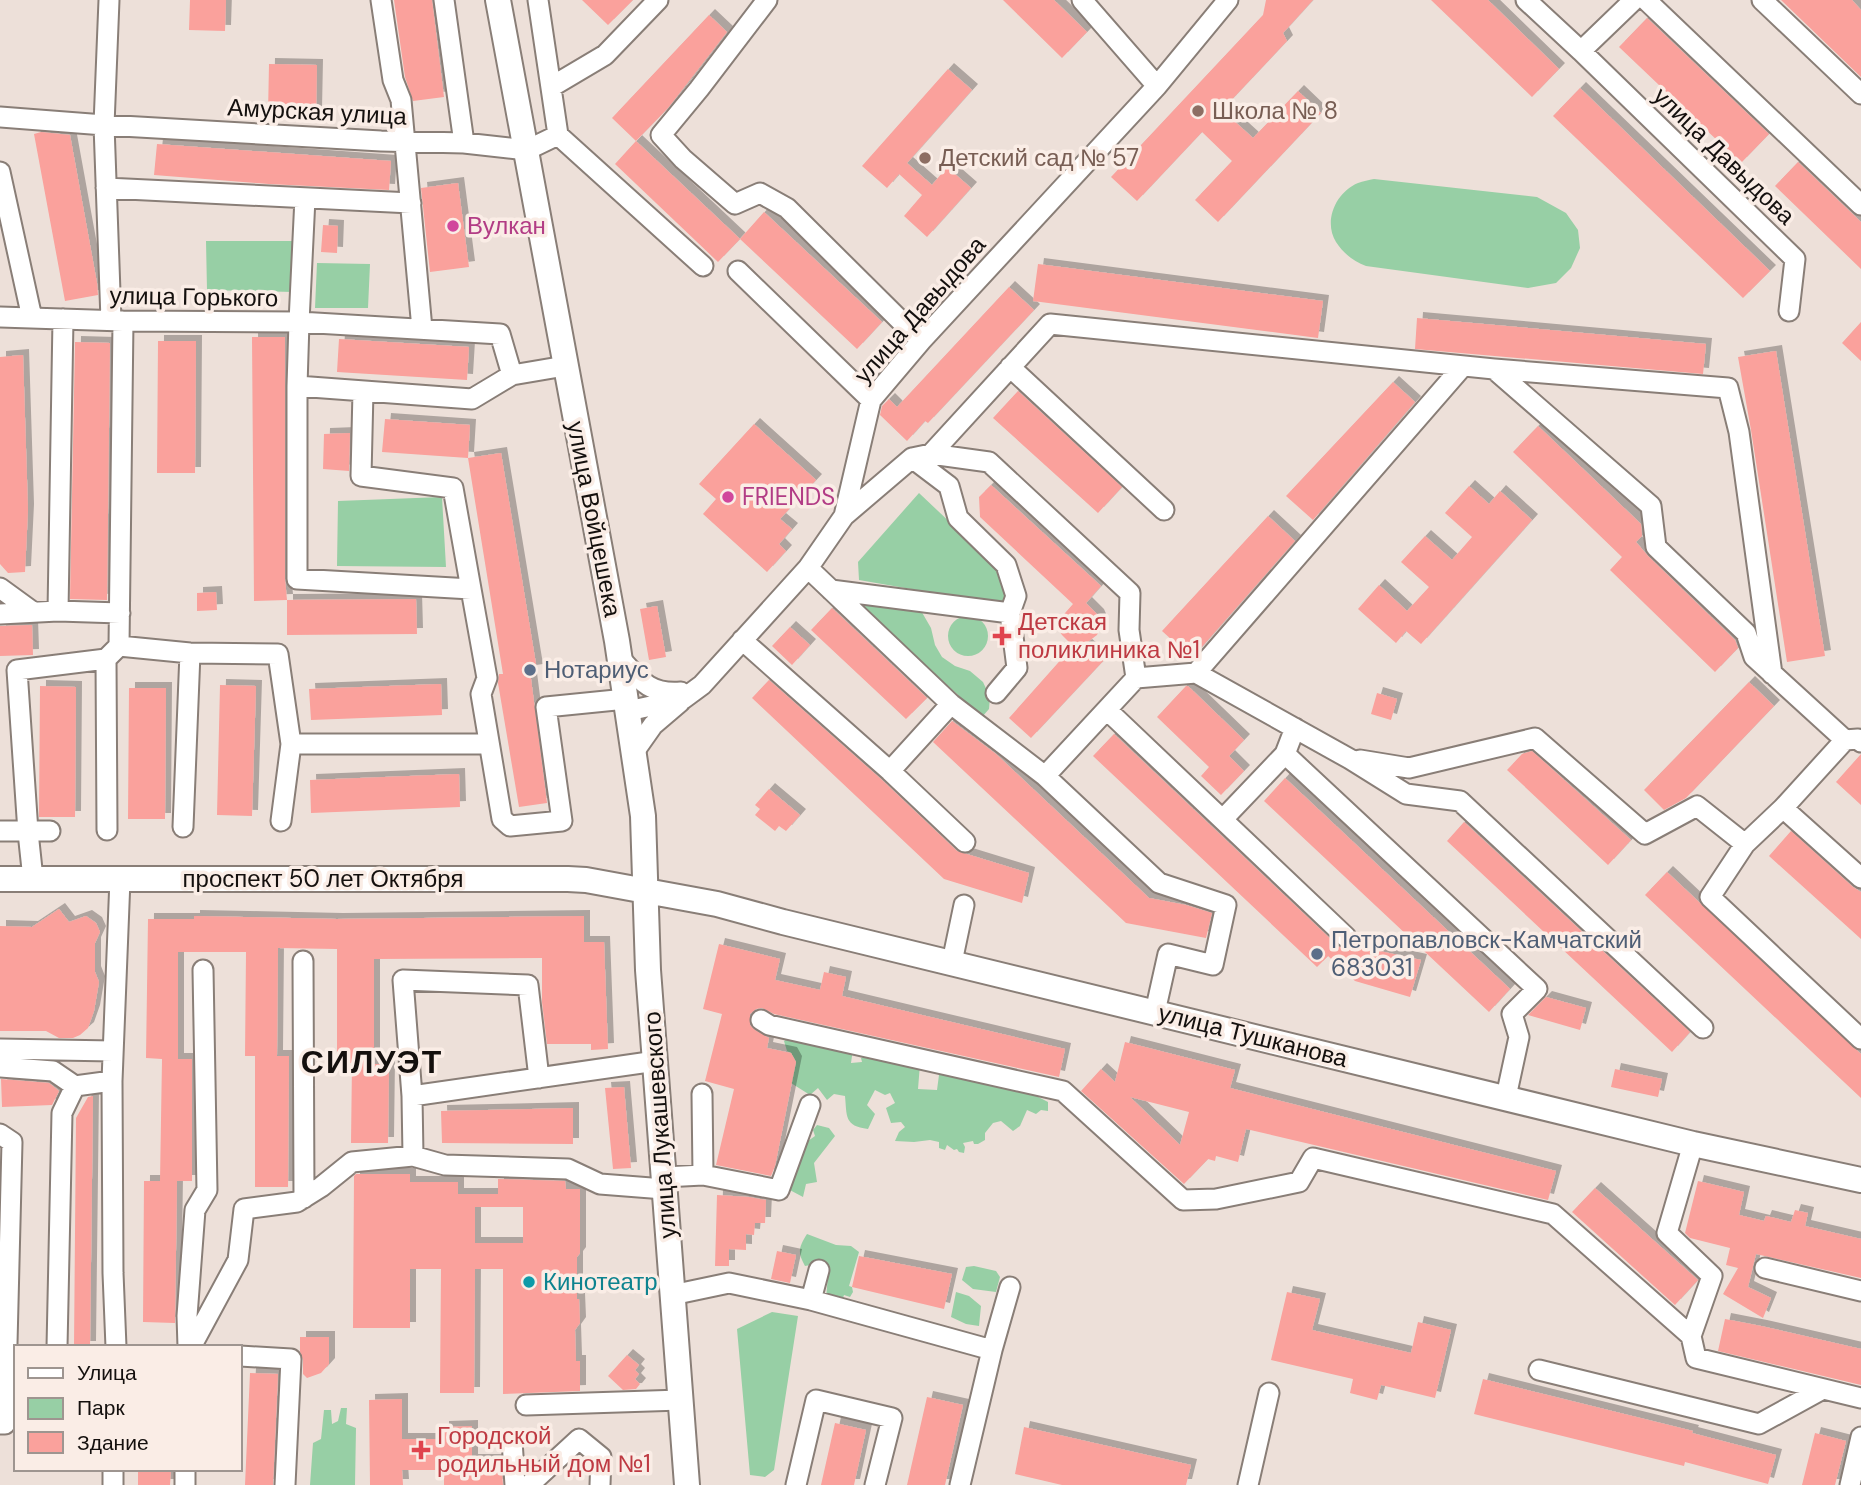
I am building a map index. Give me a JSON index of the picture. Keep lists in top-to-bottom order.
{
  "streets": {
    "main road": [
      "улица Войцешека",
      "проспект 50 лет Октября",
      "улица Тушканова",
      "улица Лукашевского"
    ],
    "street": ["Амурская улица", "улица Давыдова", "улица Горького"]
  },
  "crossings": [
    ["Амурская улица", "улица Войцешека"],
    ["улица Давыдова", "улица Войцешека"],
    ["улица Войцешека", "проспект 50 лет Октября"],
    ["улица Войцешека", "улица Тушканова"],
    ["улица Войцешека", "улица Лукашевского"],
    ["проспект 50 лет Октября", "улица Тушканова"],
    ["проспект 50 лет Октября", "улица Лукашевского"],
    ["улица Тушканова", "улица Лукашевского"]
  ],
  "districts": ["СИЛУЭТ"],
  "places": {
    "other": [
      "Школа № 8",
      "Детский сад № 57",
      "Вулкан",
      "FRIENDS",
      "Нотариус",
      "Петропавловск-Камчатский 683031",
      "Кинотеатр"
    ],
    "health": ["Детская поликлиника №1", "Городской родильный дом №1"]
  },
  "legend": ["Улица", "Парк", "Здание"]
}
